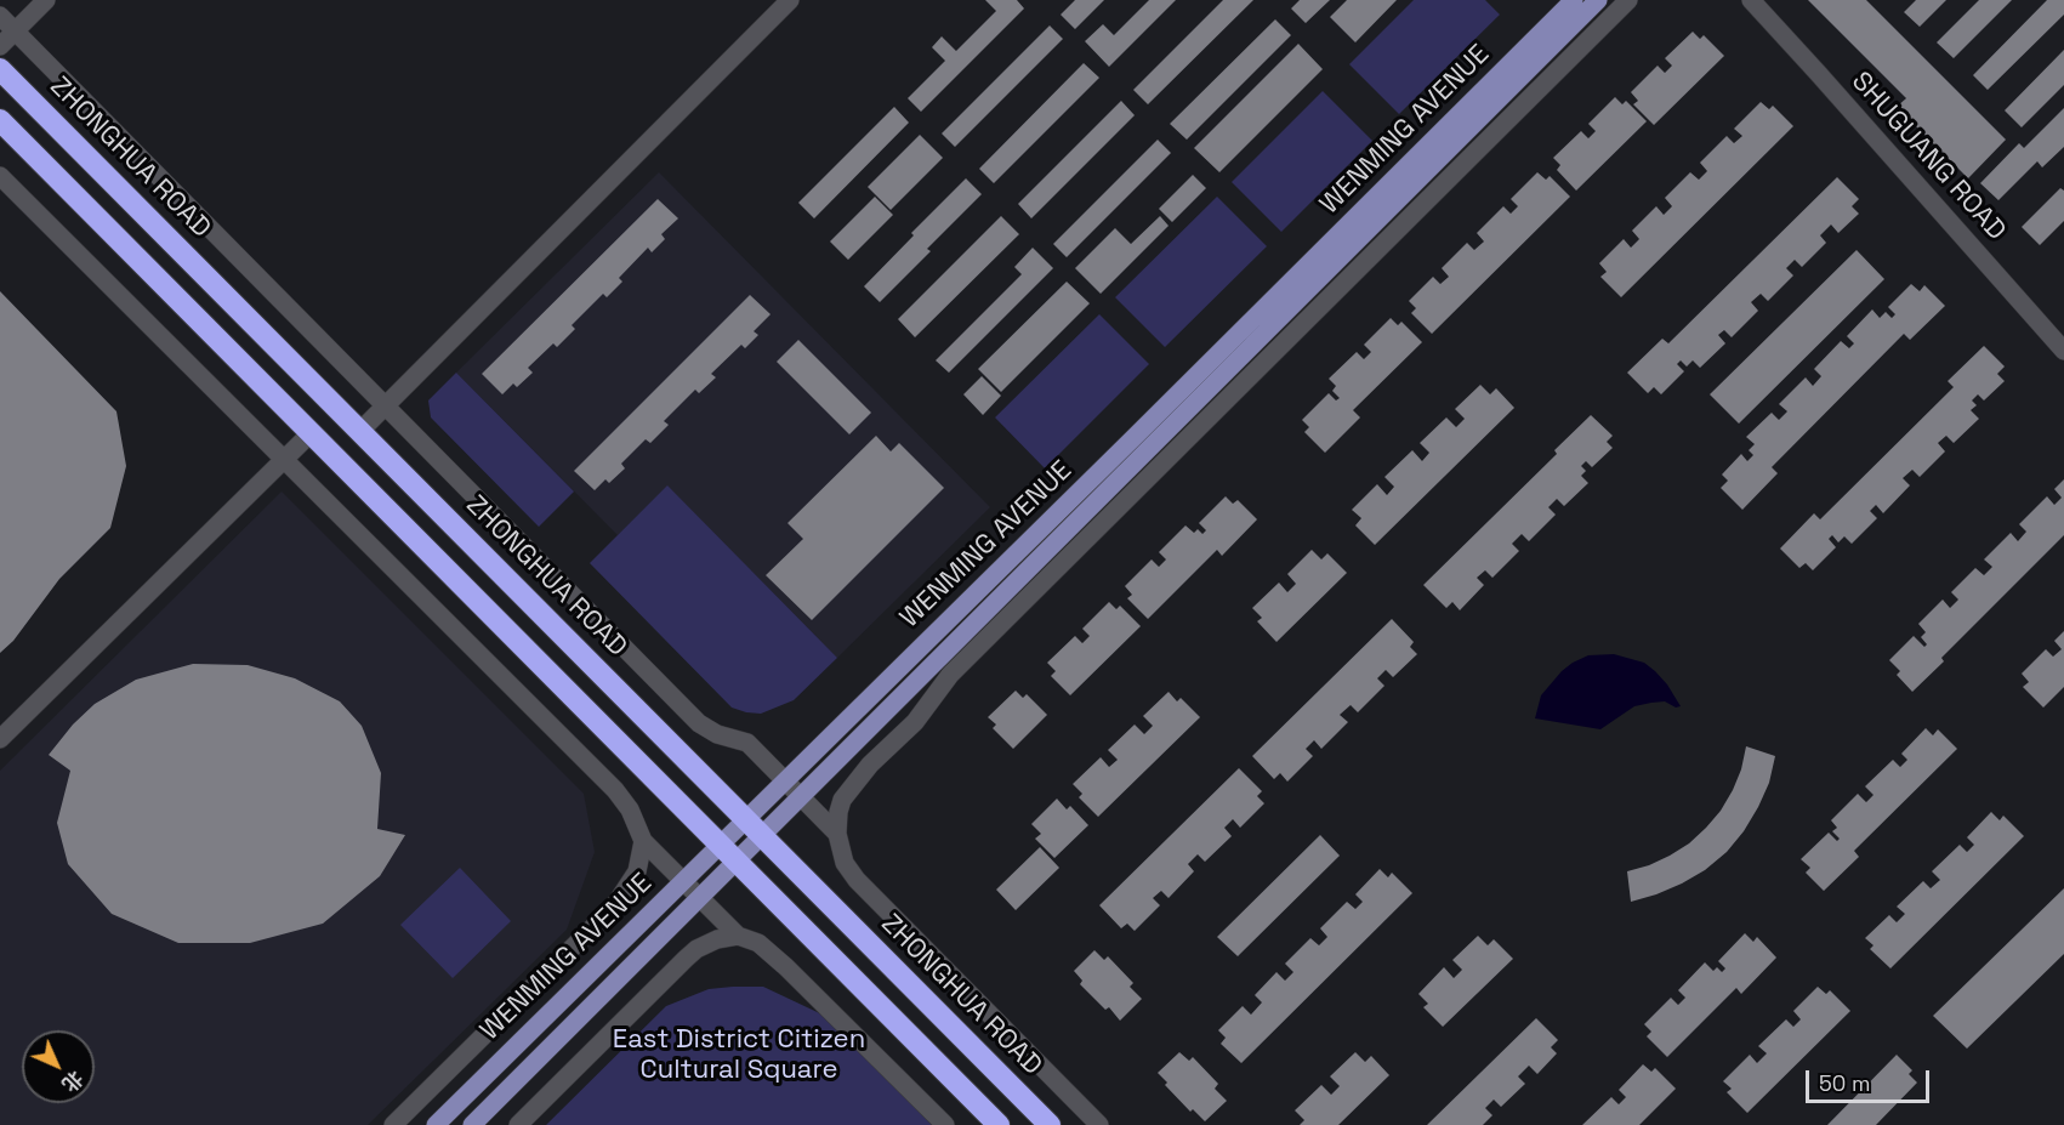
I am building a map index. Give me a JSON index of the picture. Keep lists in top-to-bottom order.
{
  "streets": {
    "highway": ["ZHONGHUA ROAD"],
    "main road": ["WENMING AVENUE"],
    "street": ["SHUGUANG ROAD"]
  },
  "crossings": [
    ["WENMING AVENUE", "ZHONGHUA ROAD"]
  ],
  "parks": ["East District Citizen Cultural Square"],
  "scale_bar": "50 m",
  "north": "bottom right"
}
